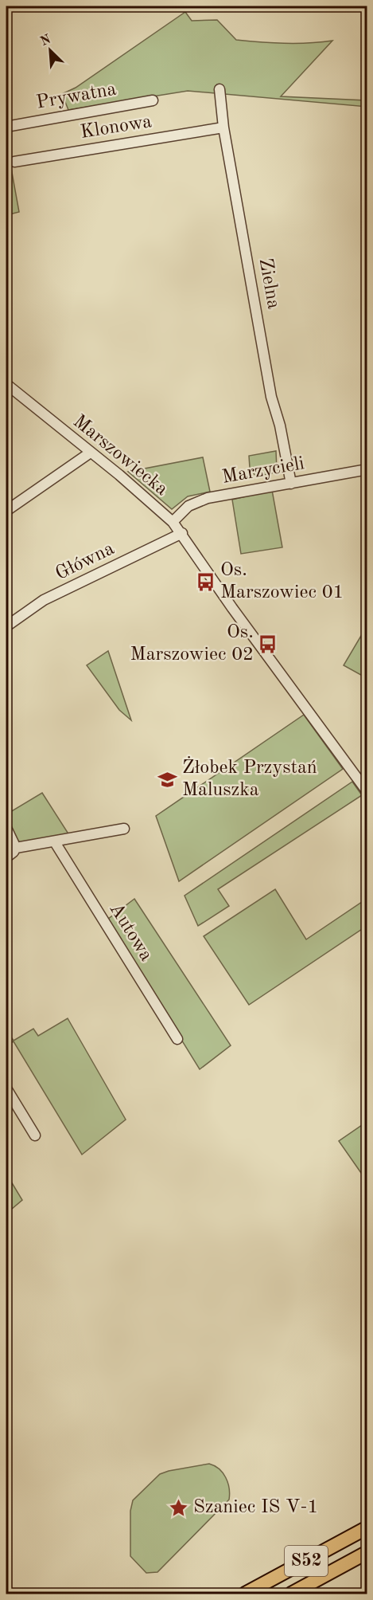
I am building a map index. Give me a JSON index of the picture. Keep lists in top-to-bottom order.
{
  "streets": {
    "highway": ["S52"],
    "street": [
      "Prywatna",
      "Klonowa",
      "Zielna",
      "Marszowiecka",
      "Marzycieli",
      "Główna",
      "Autowa"
    ]
  },
  "crossings": [
    ["Klonowa", "Zielna"],
    ["Zielna", "Marzycieli"],
    ["Marszowiecka", "Marzycieli"],
    ["Marszowiecka", "Główna"]
  ],
  "places": {
    "bus stop": ["Os. Marszowiec 01", "Os. Marszowiec 02"],
    "school or university": ["Żłobek Przystań Maluszka"],
    "place": ["Szaniec IS V-1"]
  },
  "north": "top left"
}
